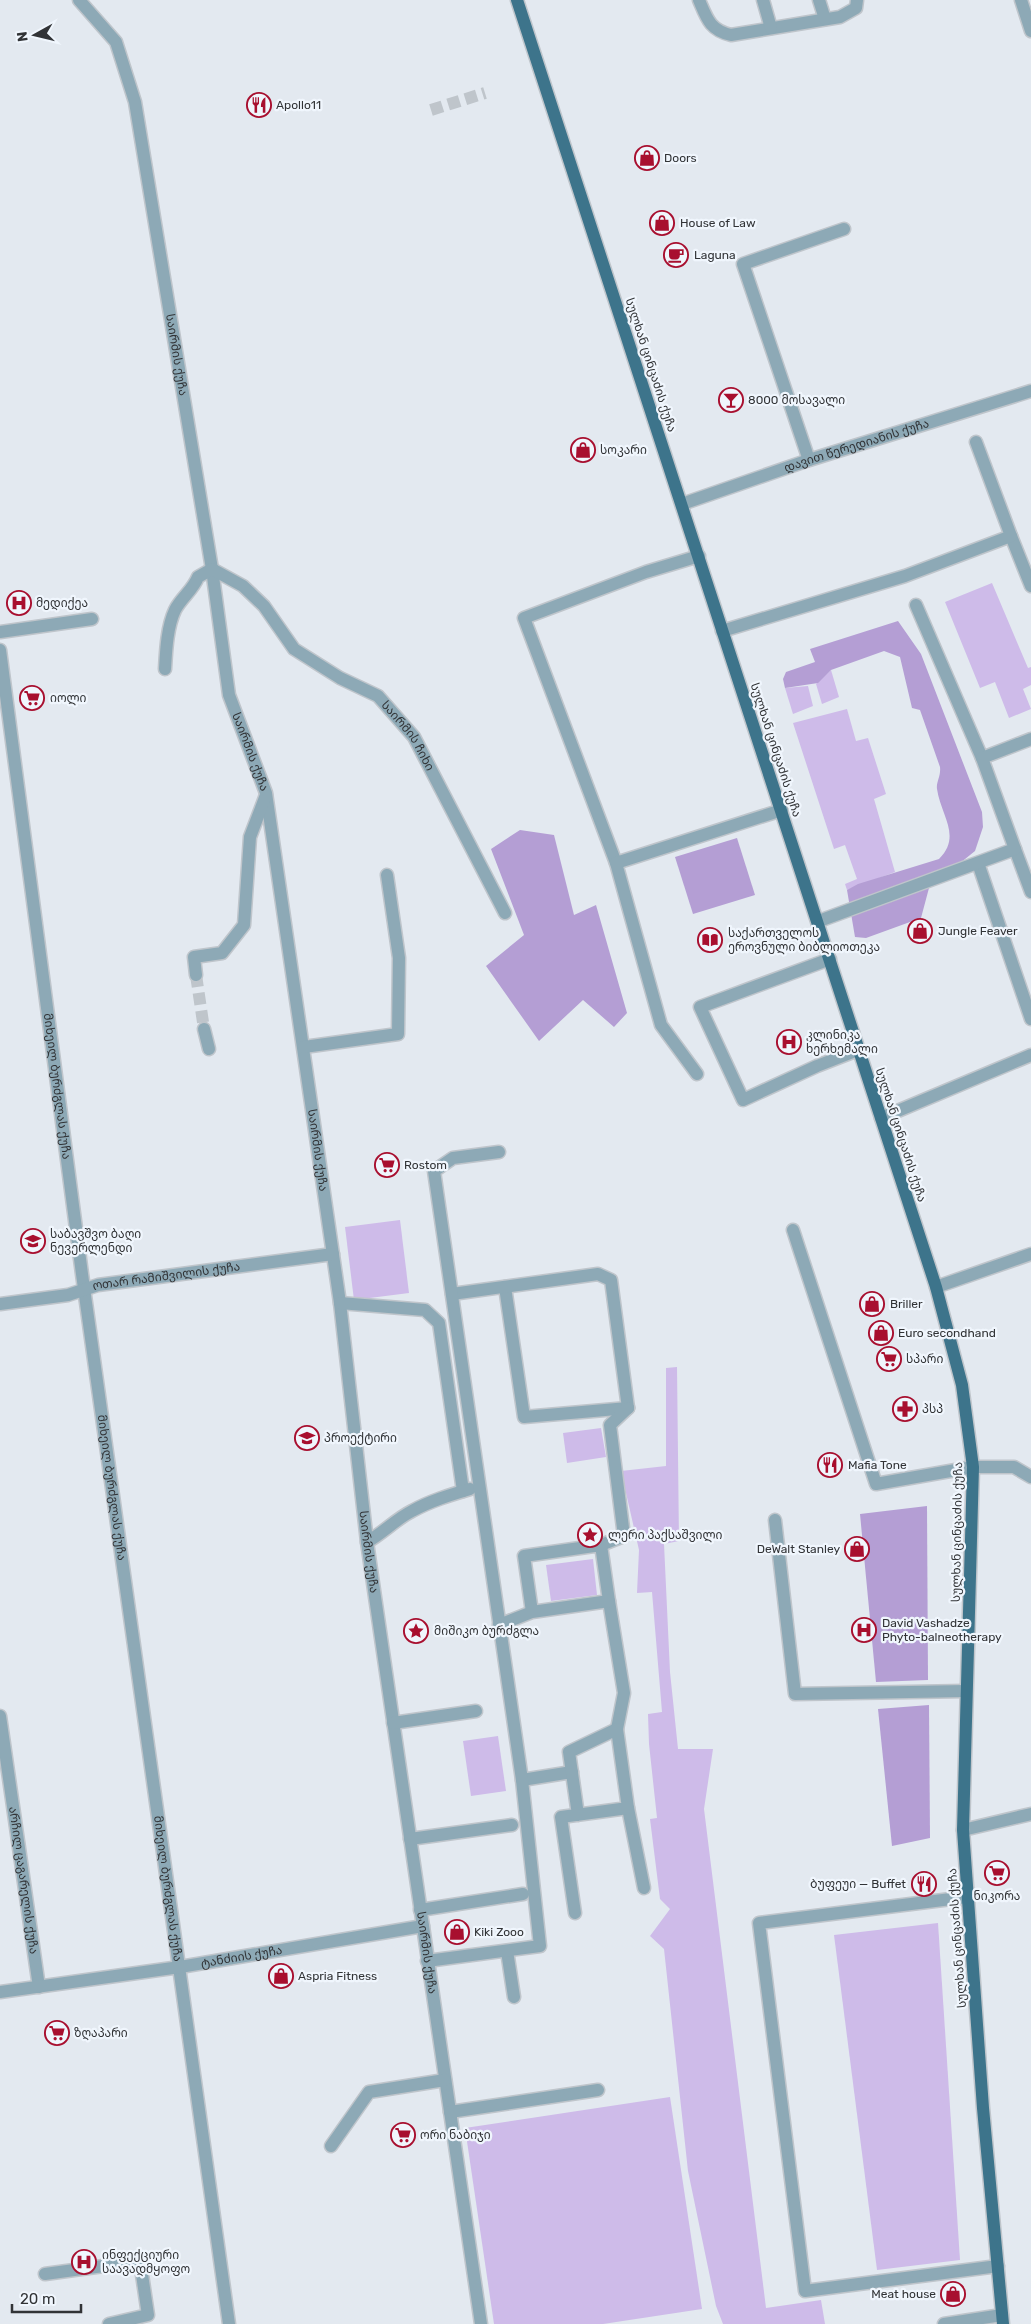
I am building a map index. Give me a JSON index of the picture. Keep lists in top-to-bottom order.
{
  "streets": {
    "main road": ["სულხან ცინცაძის ქუჩა"],
    "street": [
      "საირმის ქუჩა",
      "დავით წერედიანის ქუჩა",
      "საირმის ჩიხი",
      "მიხეილ ბურძგლას ქუჩა",
      "ოთარ რამიშვილის ქუჩა",
      "არჩილ ცაგარელის ქუჩა",
      "ტანძიის ქუჩა"
    ]
  },
  "crossings": [
    ["საირმის ქუჩა", "საირმის ჩიხი"],
    ["საირმის ქუჩა", "ოთარ რამიშვილის ქუჩა"],
    ["საირმის ქუჩა", "ტანძიის ქუჩა"],
    ["სულხან ცინცაძის ქუჩა", "დავით წერედიანის ქუჩა"],
    ["მიხეილ ბურძგლას ქუჩა", "ოთარ რამიშვილის ქუჩა"],
    ["მიხეილ ბურძგლას ქუჩა", "ტანძიის ქუჩა"],
    ["არჩილ ცაგარელის ქუჩა", "ტანძიის ქუჩა"]
  ],
  "places": {
    "restaurant": ["Apollo11", "Mafia Tone", "Ბუფეუი — Buffet"],
    "shop": [
      "Doors",
      "House of Law",
      "სოკარი",
      "Jungle Feaver",
      "Briller",
      "Euro secondhand",
      "DeWalt Stanley",
      "Kiki Zooo",
      "Aspria Fitness",
      "Meat house"
    ],
    "cafe": ["Laguna"],
    "bar": ["8000 მოსავალი"],
    "hospital": [
      "მედიქეა",
      "კლინიკა ხერხემალი",
      "David Vashadze Phyto-balneotherapy",
      "ინფექციური საავადმყოფო"
    ],
    "supermarket": [
      "იოლი",
      "Rostom",
      "სპარი",
      "ნიკორა",
      "ზღაპარი",
      "ორი ნაბიჯი"
    ],
    "library": ["საქართველოს ეროვნული ბიბლიოთეკა"],
    "school or university": ["საბავშვო ბაღი ნევერლენდი", "პროექტირი"],
    "pharmacy": ["პსპ"],
    "place": ["ლერი პაქსაშვილი", "მიშიკო ბურძგლა"]
  },
  "scale_bar": "20 m",
  "north": "left"
}
